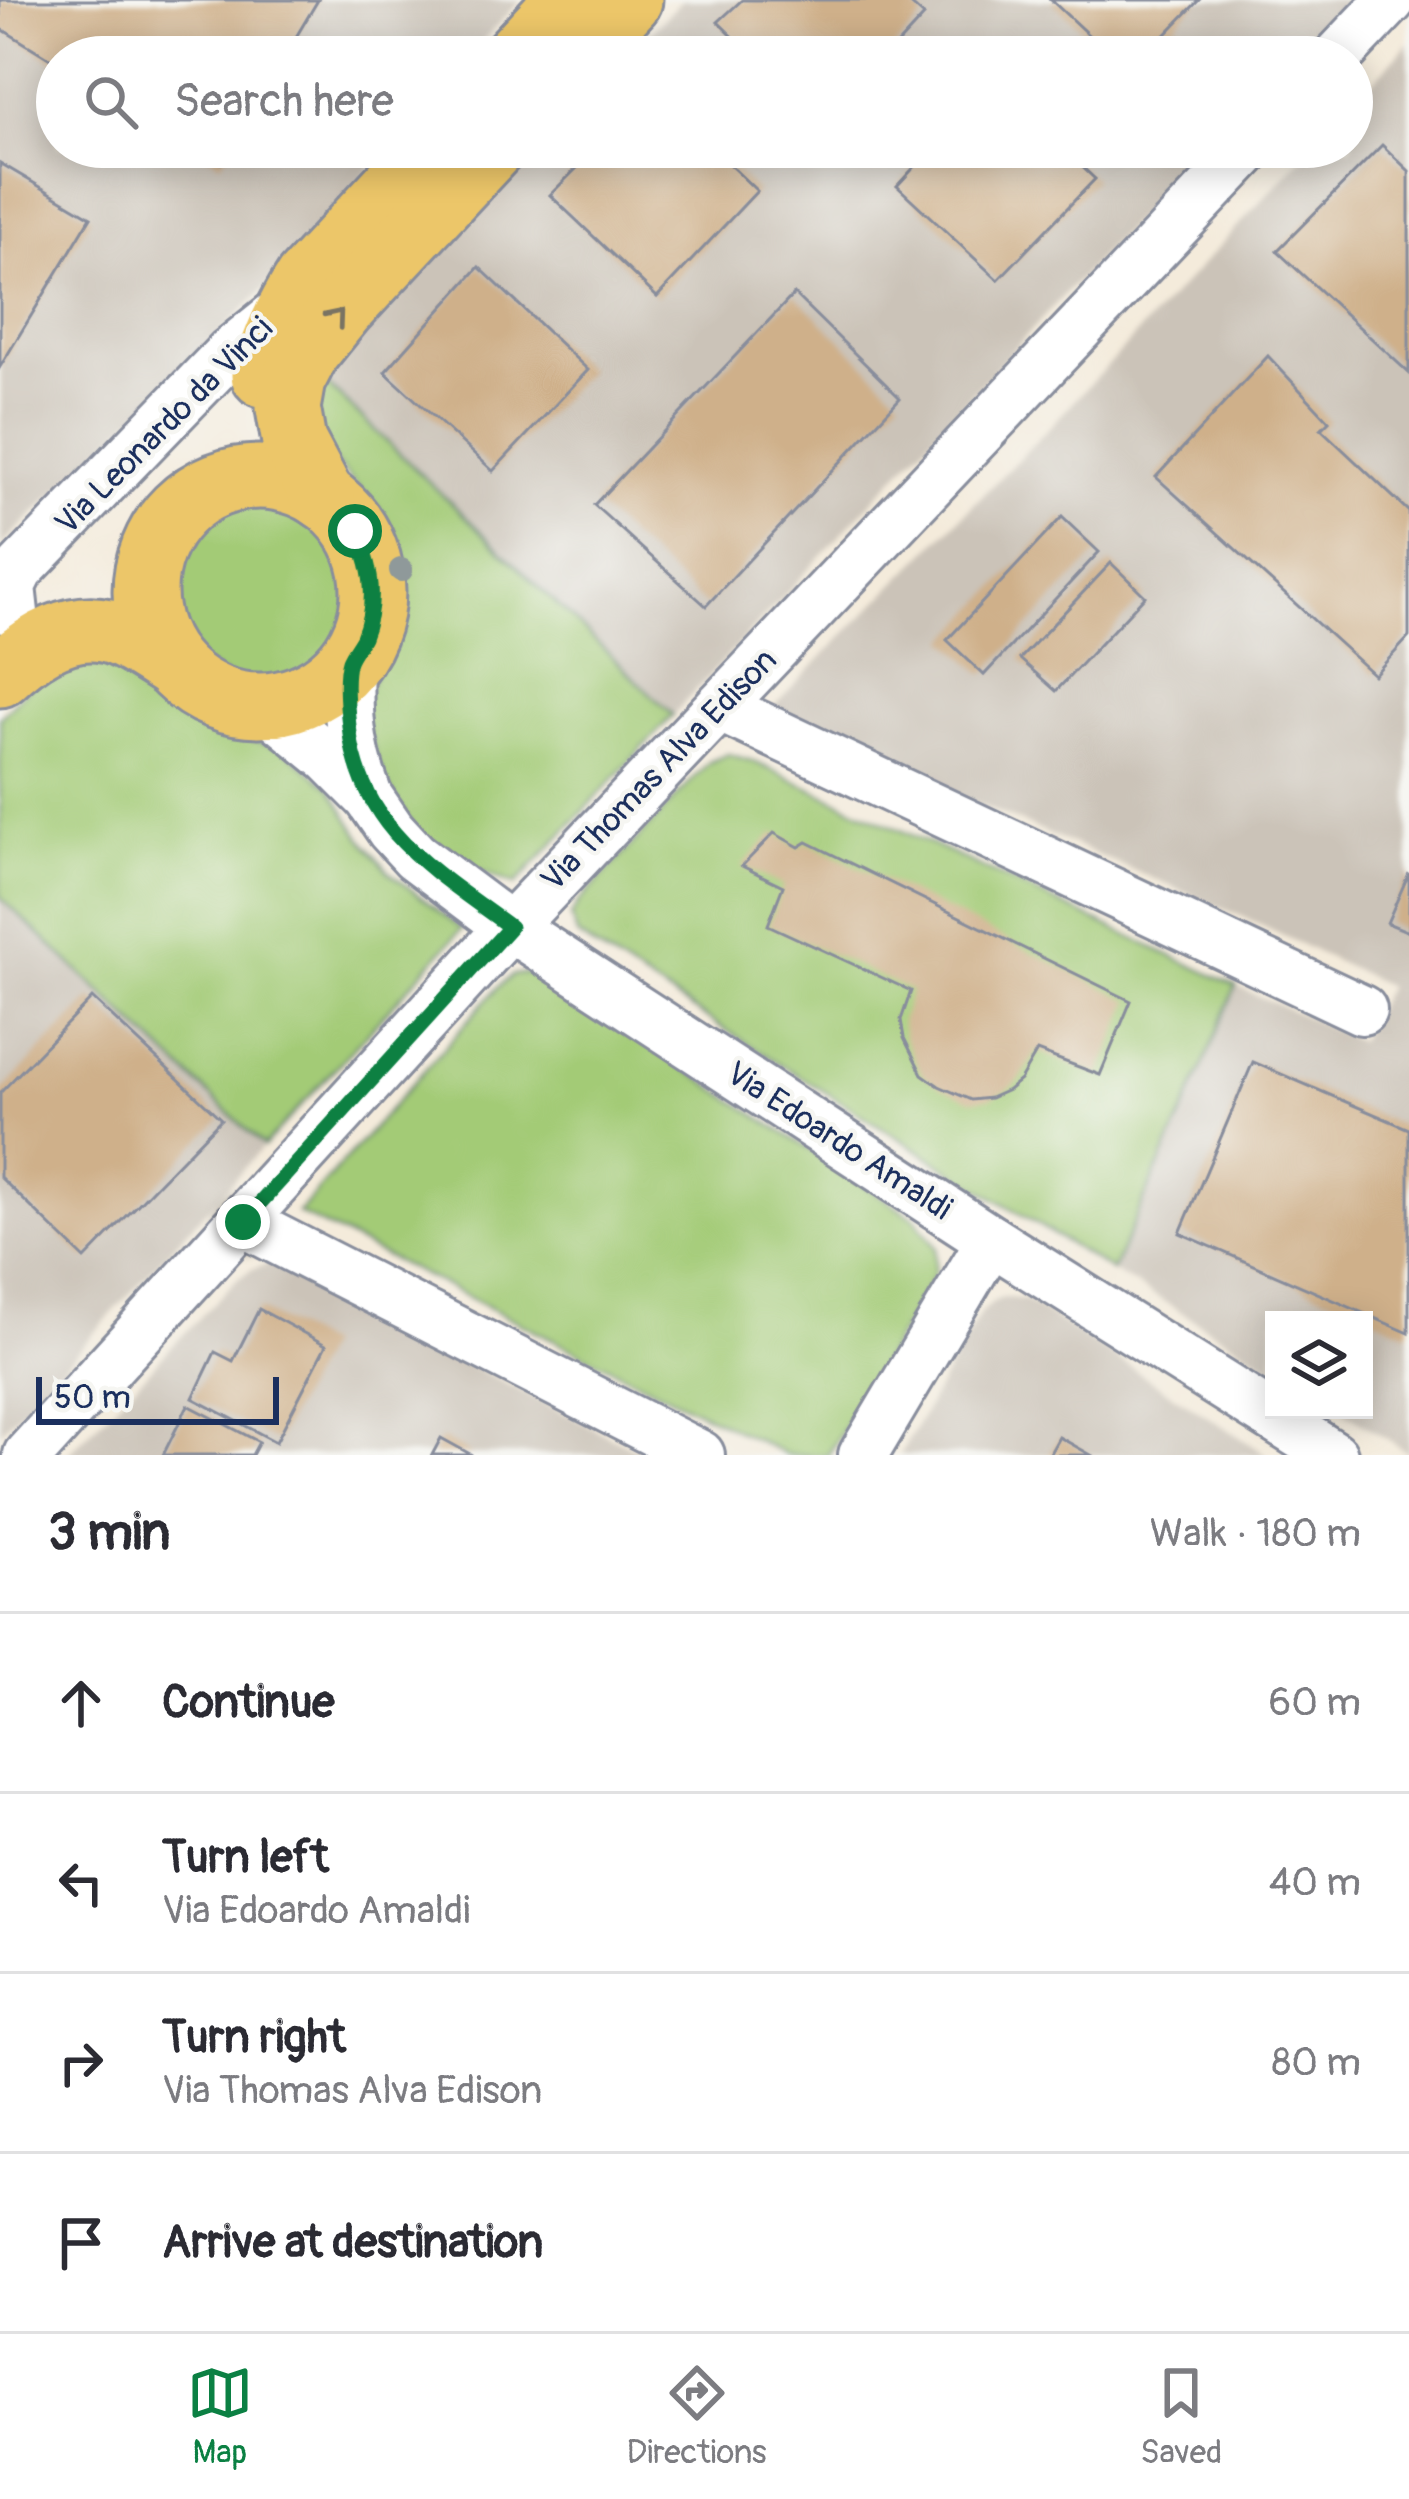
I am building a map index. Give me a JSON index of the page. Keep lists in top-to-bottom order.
{
  "streets": {
    "main road": ["Via Leonardo da Vinci"],
    "street": ["Via Thomas Alva Edison", "Via Edoardo Amaldi"]
  },
  "crossings": [
    ["Via Thomas Alva Edison", "Via Edoardo Amaldi"]
  ],
  "scale_bar": "50 m",
  "page": {
    "search": "Search here",
    "scale": "50 m",
    "heading": ["3 min", "Walk · 180 m"],
    "list": [
      ["Continue", "60 m"],
      ["Turn left", "Via Edoardo Amaldi", "40 m"],
      ["Turn right", "Via Thomas Alva Edison", "80 m"],
      "Arrive at destination"
    ],
    "nav": ["Map", "Directions", "Saved"]
  }
}
